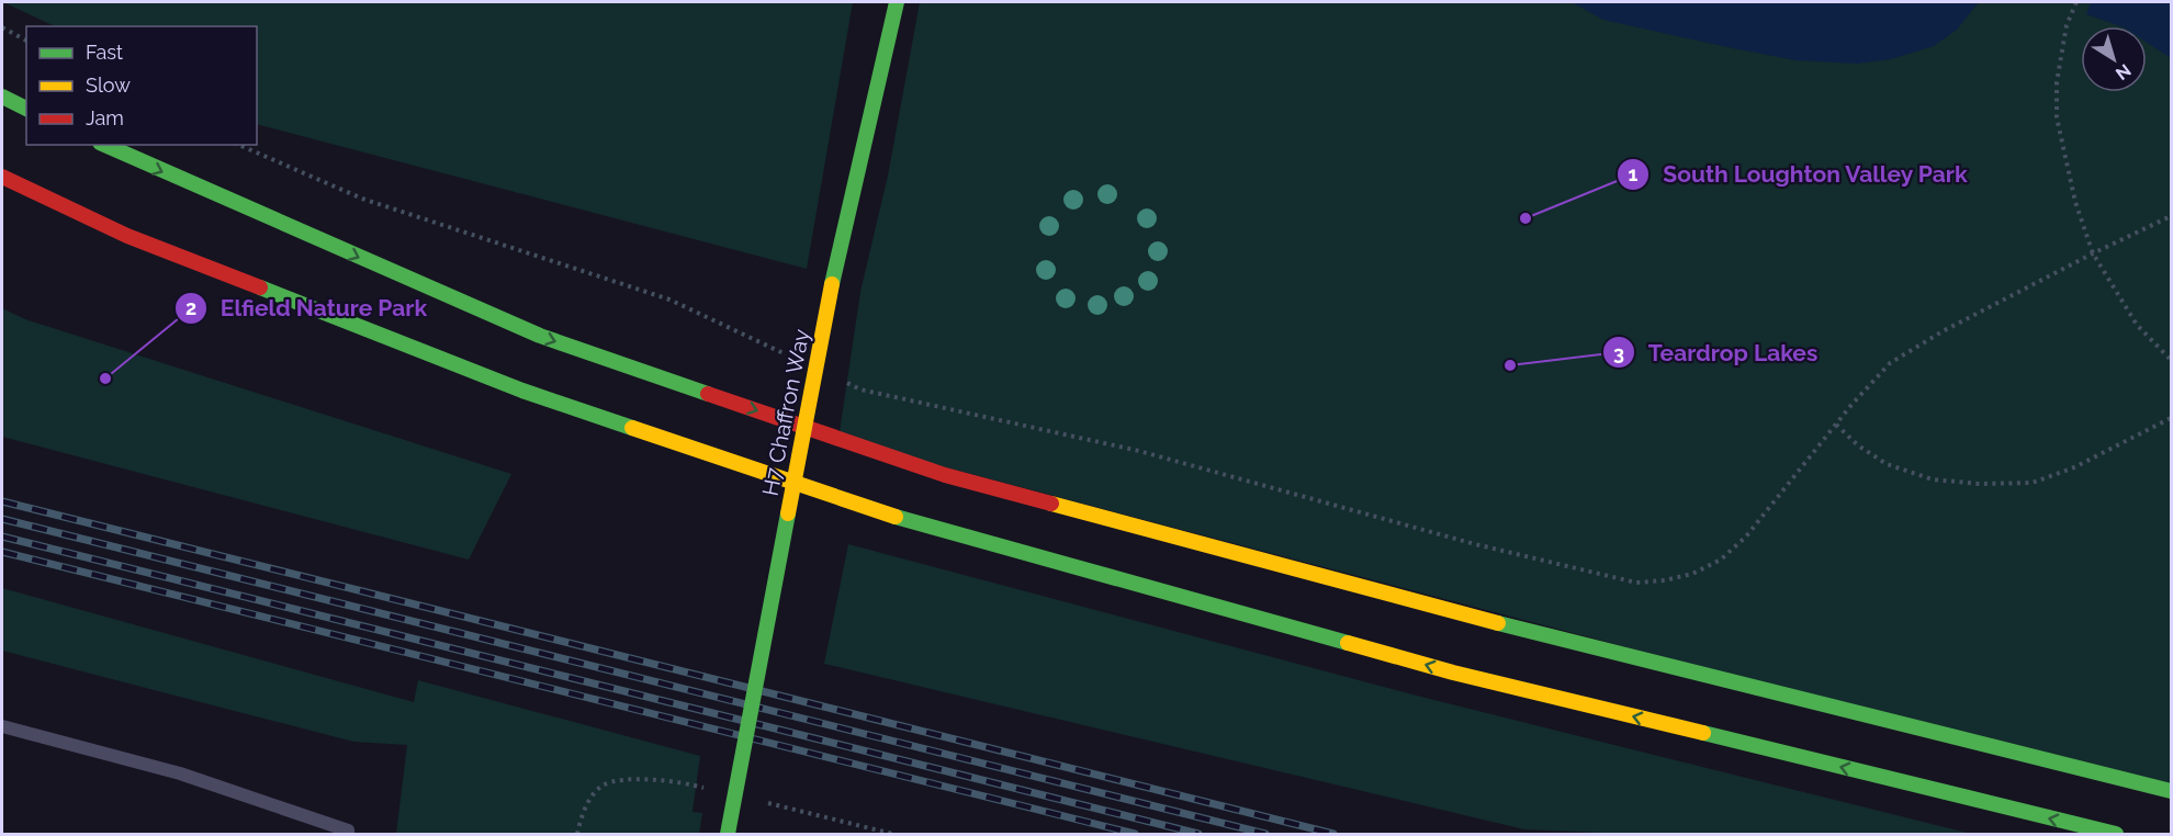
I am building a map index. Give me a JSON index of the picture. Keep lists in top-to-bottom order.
{
  "streets": {
    "main road": ["H7 Chaffron Way"]
  },
  "places": ["South Loughton Valley Park", "Teardrop Lakes", "Elfield Nature Park"],
  "legend": ["Fast", "Slow", "Jam"],
  "north": "bottom right"
}
